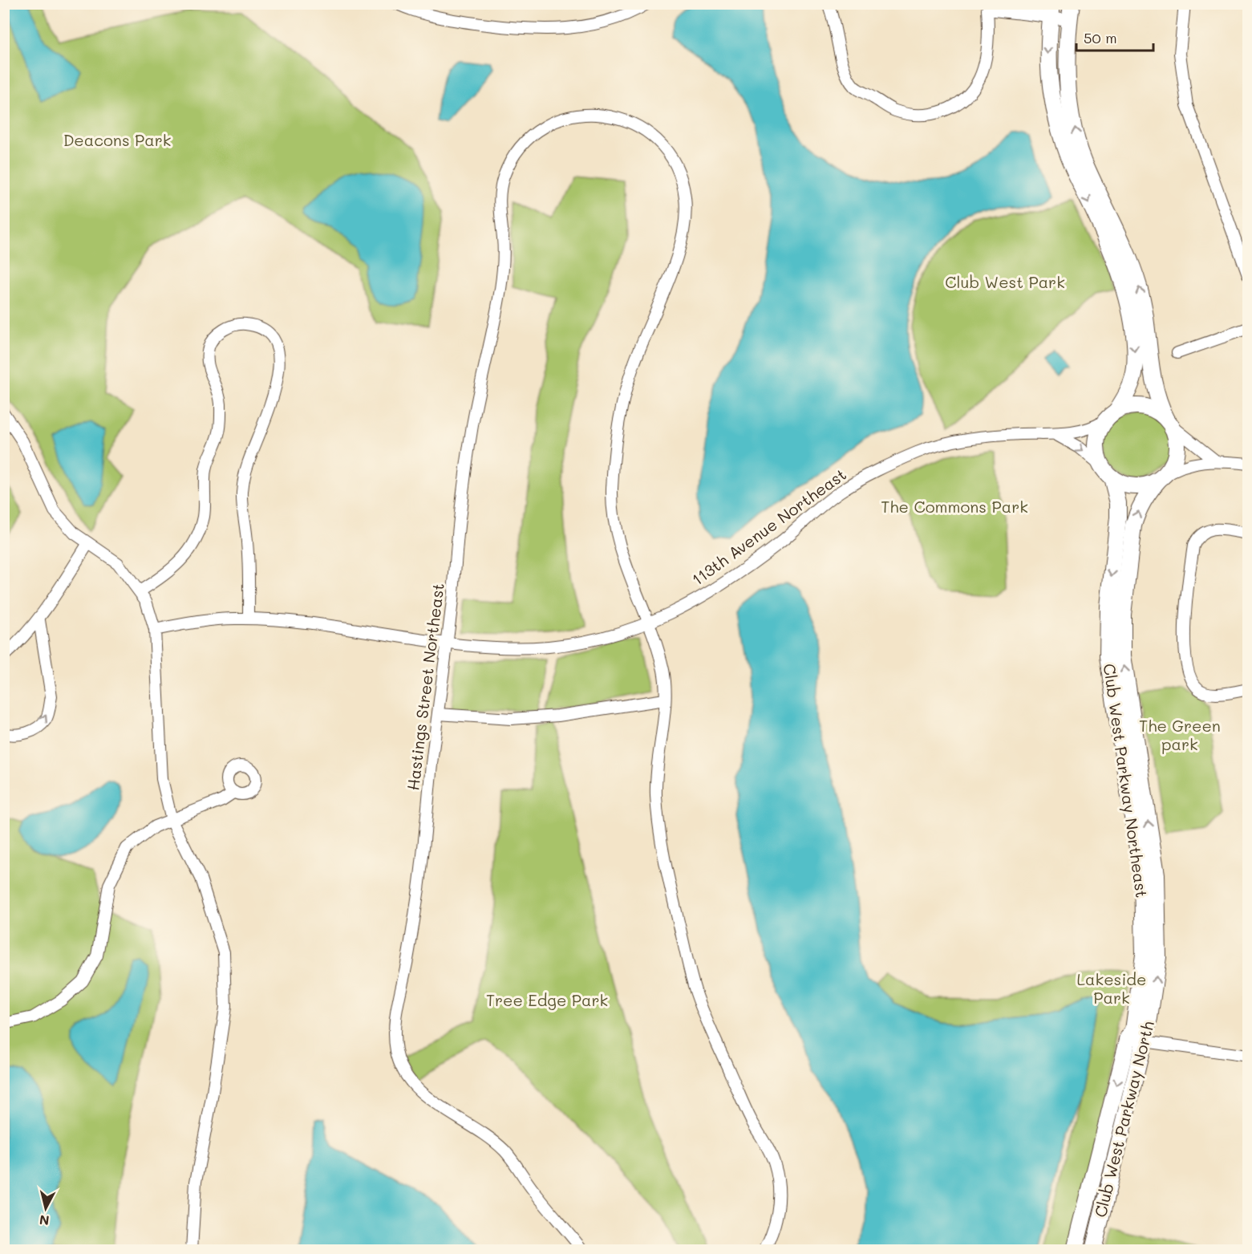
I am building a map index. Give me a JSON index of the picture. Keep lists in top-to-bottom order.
{
  "streets": {
    "street": [
      "113th Avenue Northeast",
      "Hastings Street Northeast",
      "Club West Parkway Northeast",
      "Club West Parkway North"
    ]
  },
  "crossings": [
    ["113th Avenue Northeast", "Hastings Street Northeast"],
    ["113th Avenue Northeast", "Club West Parkway Northeast"],
    ["113th Avenue Northeast", "Club West Parkway North"],
    ["Club West Parkway Northeast", "Club West Parkway North"]
  ],
  "one_way": ["Club West Parkway Northeast", "Club West Parkway North"],
  "parks": [
    "Deacons Park",
    "Club West Park",
    "The Commons Park",
    "The Green park",
    "Lakeside Park",
    "Tree Edge Park"
  ],
  "scale_bar": "50 m",
  "north": "bottom"
}
